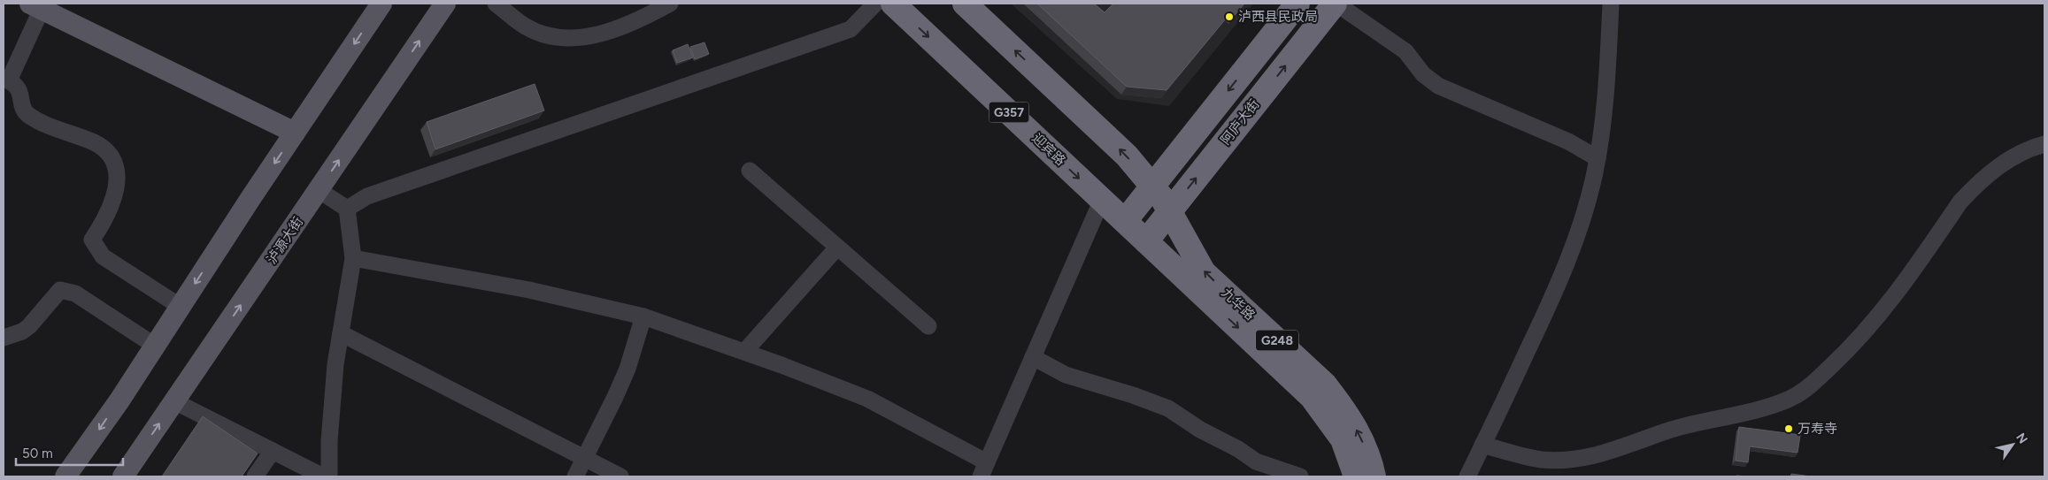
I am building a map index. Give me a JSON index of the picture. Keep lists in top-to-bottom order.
{
  "streets": {
    "highway": [
      "G357",
      "阿庐大街",
      "迎宾路",
      "九华路",
      "G248"
    ],
    "main road": ["泸源大街"]
  },
  "crossings": [
    ["阿庐大街", "迎宾路"],
    ["阿庐大街", "九华路"],
    ["阿庐大街", "G248"],
    ["迎宾路", "九华路"],
    ["九华路", "G248"]
  ],
  "places": ["泸西县民政局", "万寿寺"],
  "scale_bar": "50 m",
  "north": "top right"
}
